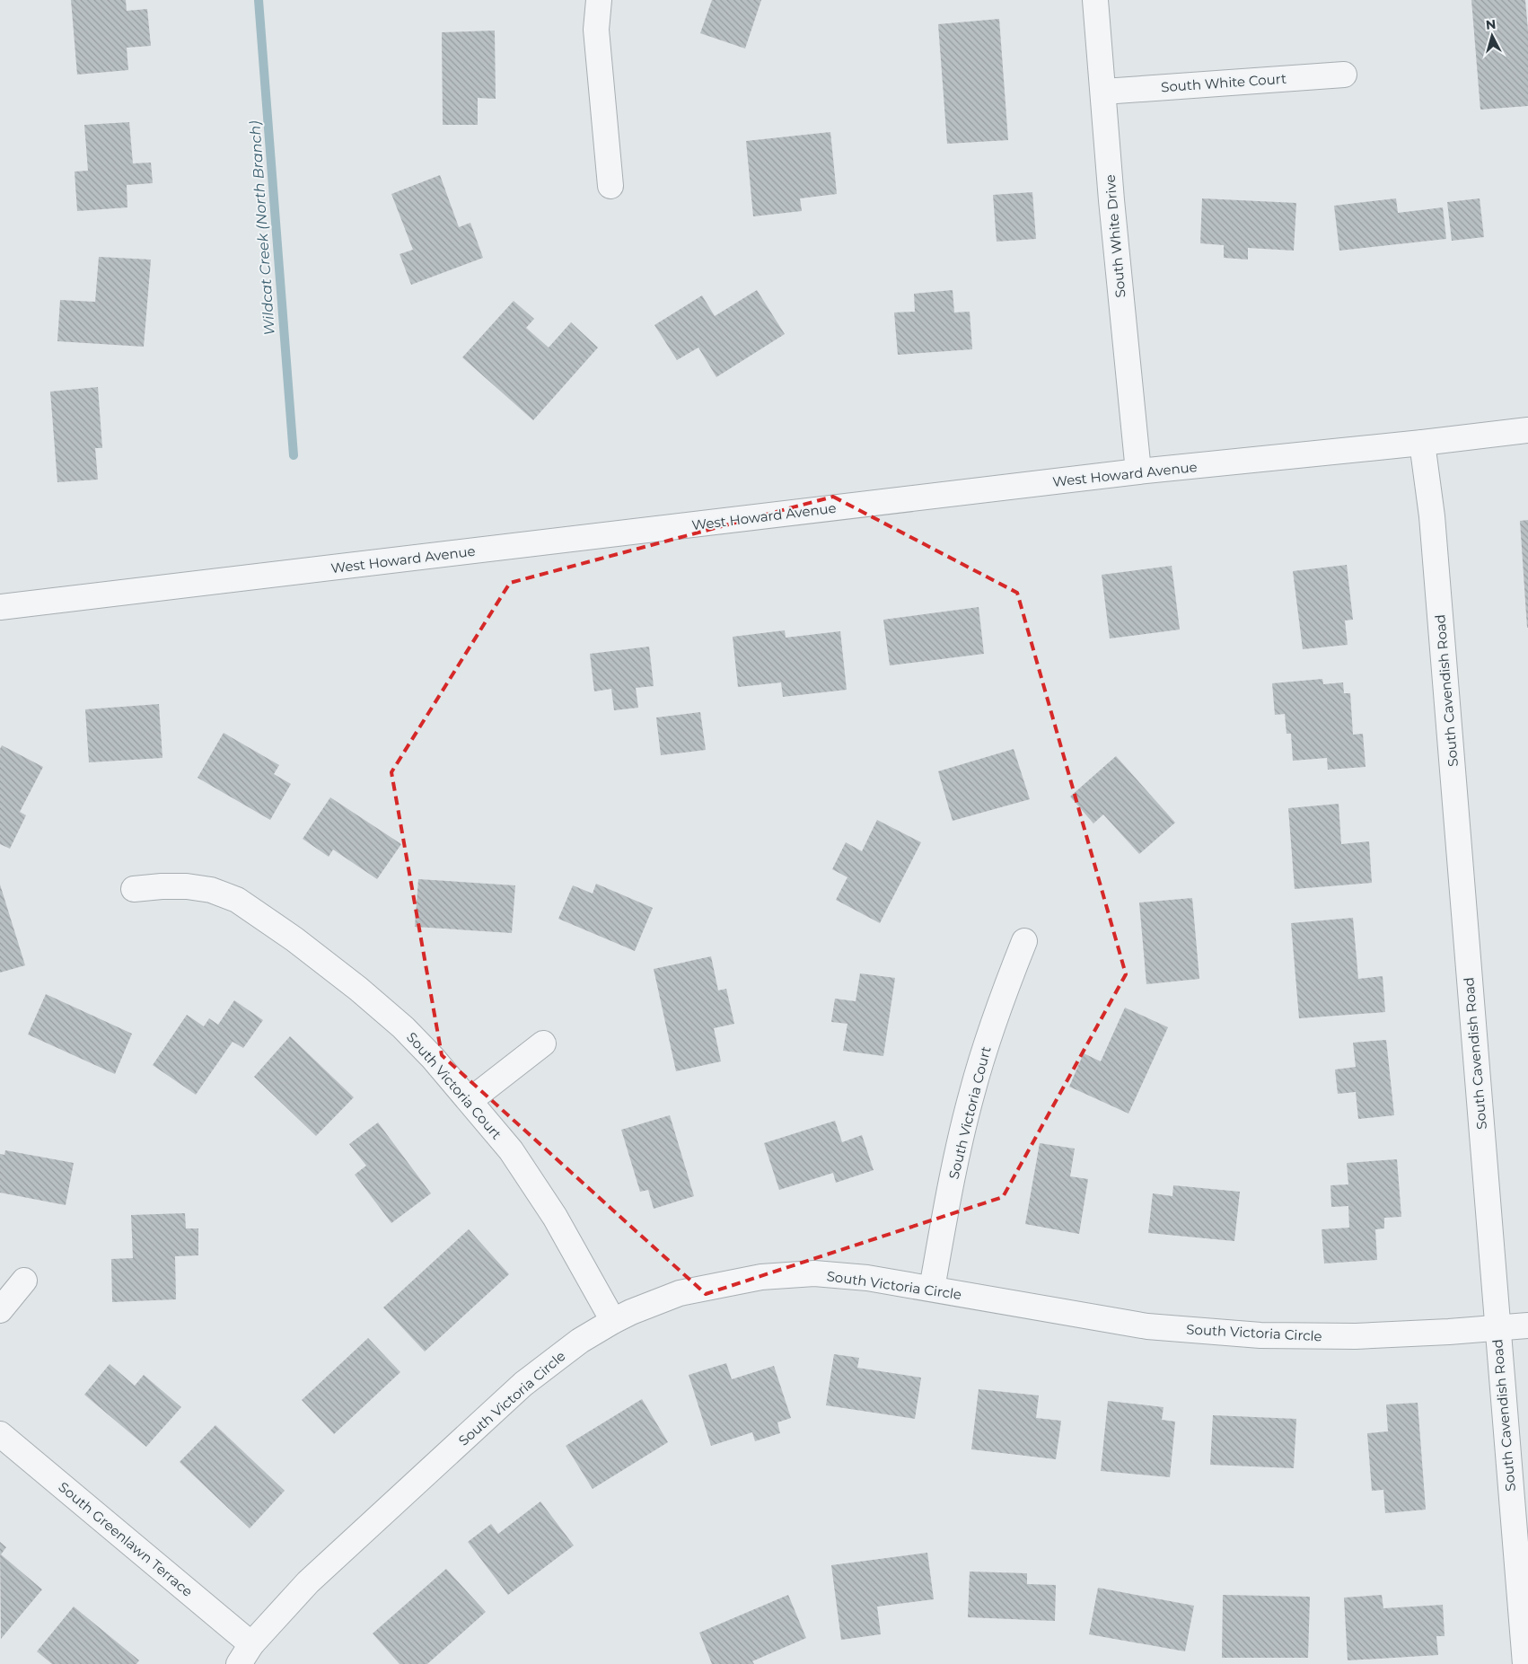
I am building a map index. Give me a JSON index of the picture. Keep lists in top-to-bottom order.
{
  "streets": {
    "street": [
      "South White Court",
      "South White Drive",
      "West Howard Avenue",
      "South Cavendish Road",
      "South Victoria Court",
      "South Victoria Circle",
      "South Greenlawn Terrace"
    ]
  },
  "crossings": [
    ["South White Court", "South White Drive"],
    ["South White Drive", "West Howard Avenue"],
    ["West Howard Avenue", "South Cavendish Road"],
    ["South Cavendish Road", "South Victoria Circle"],
    ["South Victoria Court", "South Victoria Circle"],
    ["South Victoria Circle", "South Greenlawn Terrace"]
  ],
  "water": ["Wildcat Creek (North Branch)"],
  "north": "top"
}
